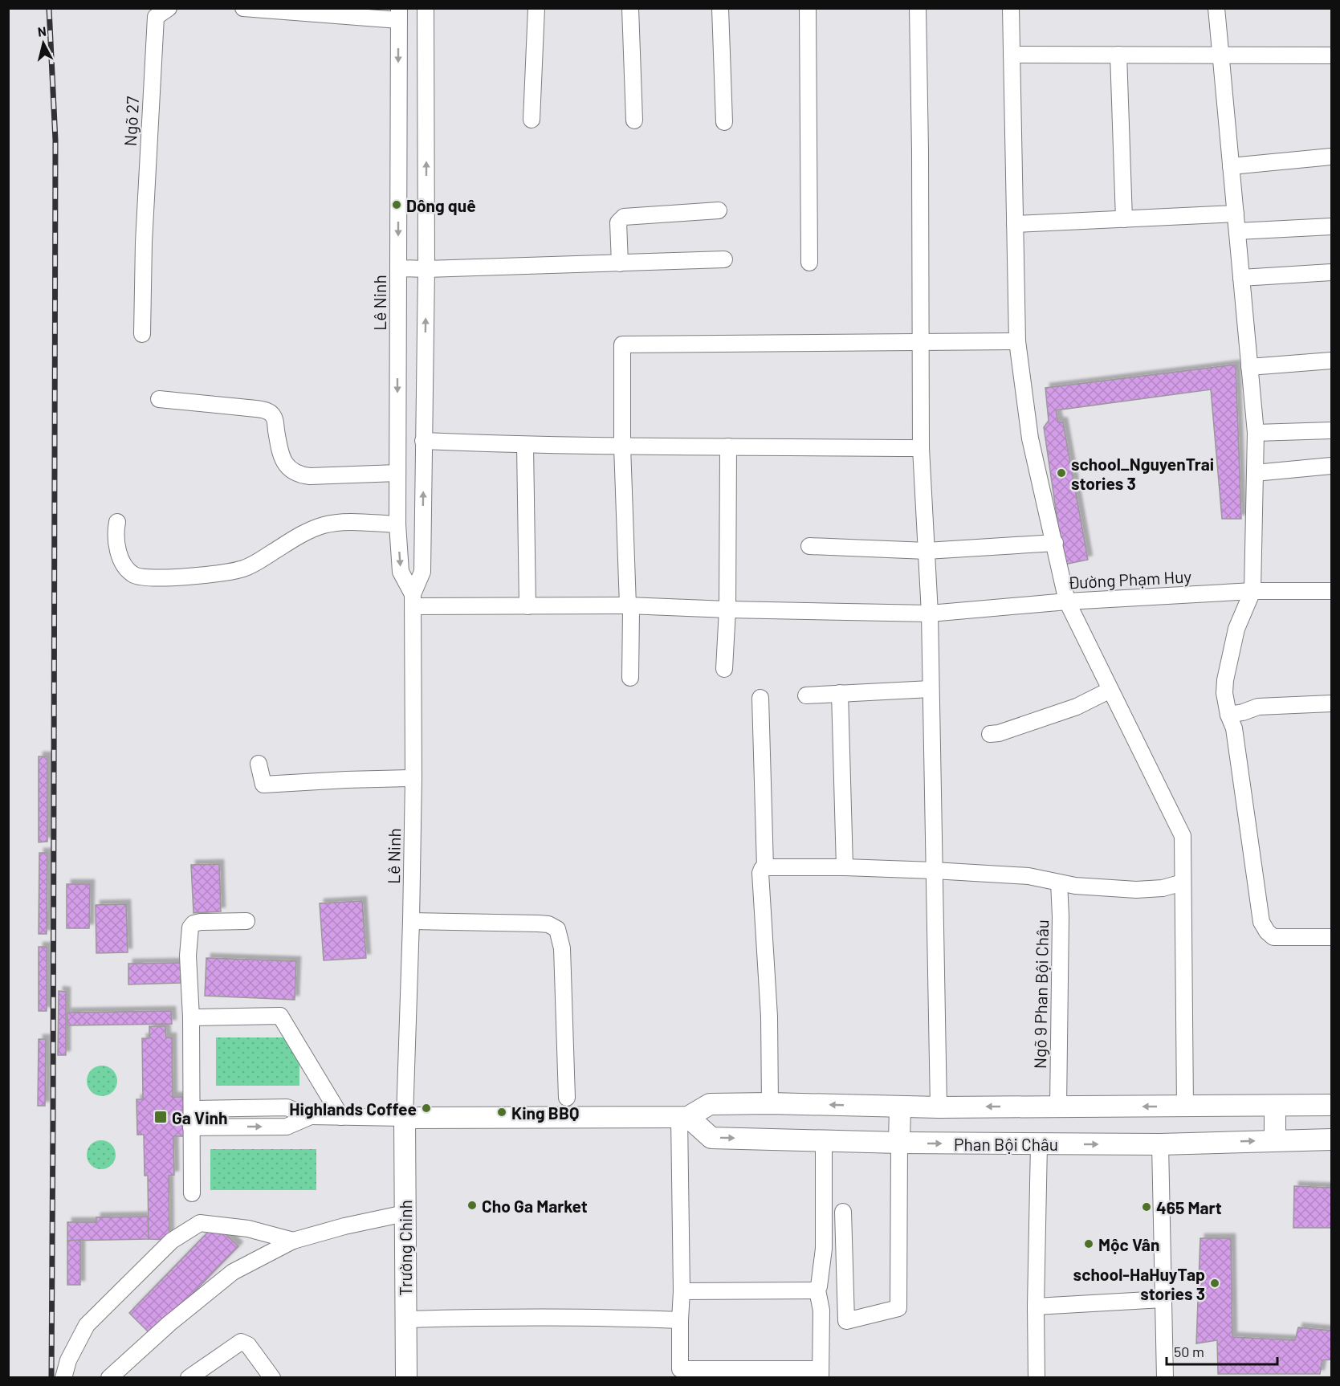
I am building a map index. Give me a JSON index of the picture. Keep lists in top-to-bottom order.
{
  "streets": {
    "main road": ["Phan Bội Châu", "Trường Chinh"],
    "street": [
      "Ngõ 27",
      "Lê Ninh",
      "Đường Phạm Huy",
      "Ngõ 9 Phan Bội Châu"
    ]
  },
  "crossings": [
    ["Lê Ninh", "Đường Phạm Huy"],
    ["Lê Ninh", "Trường Chinh"]
  ],
  "places": {
    "other": [
      "Dông quê",
      "school_NguyenTrai stories 3",
      "Highlands Coffee",
      "King BBQ",
      "Cho Ga Market",
      "465 Mart",
      "Mộc Vân",
      "school-HaHuyTap stories 3"
    ],
    "transit": ["Ga Vinh"]
  },
  "scale_bar": "50 m",
  "north": "top"
}
